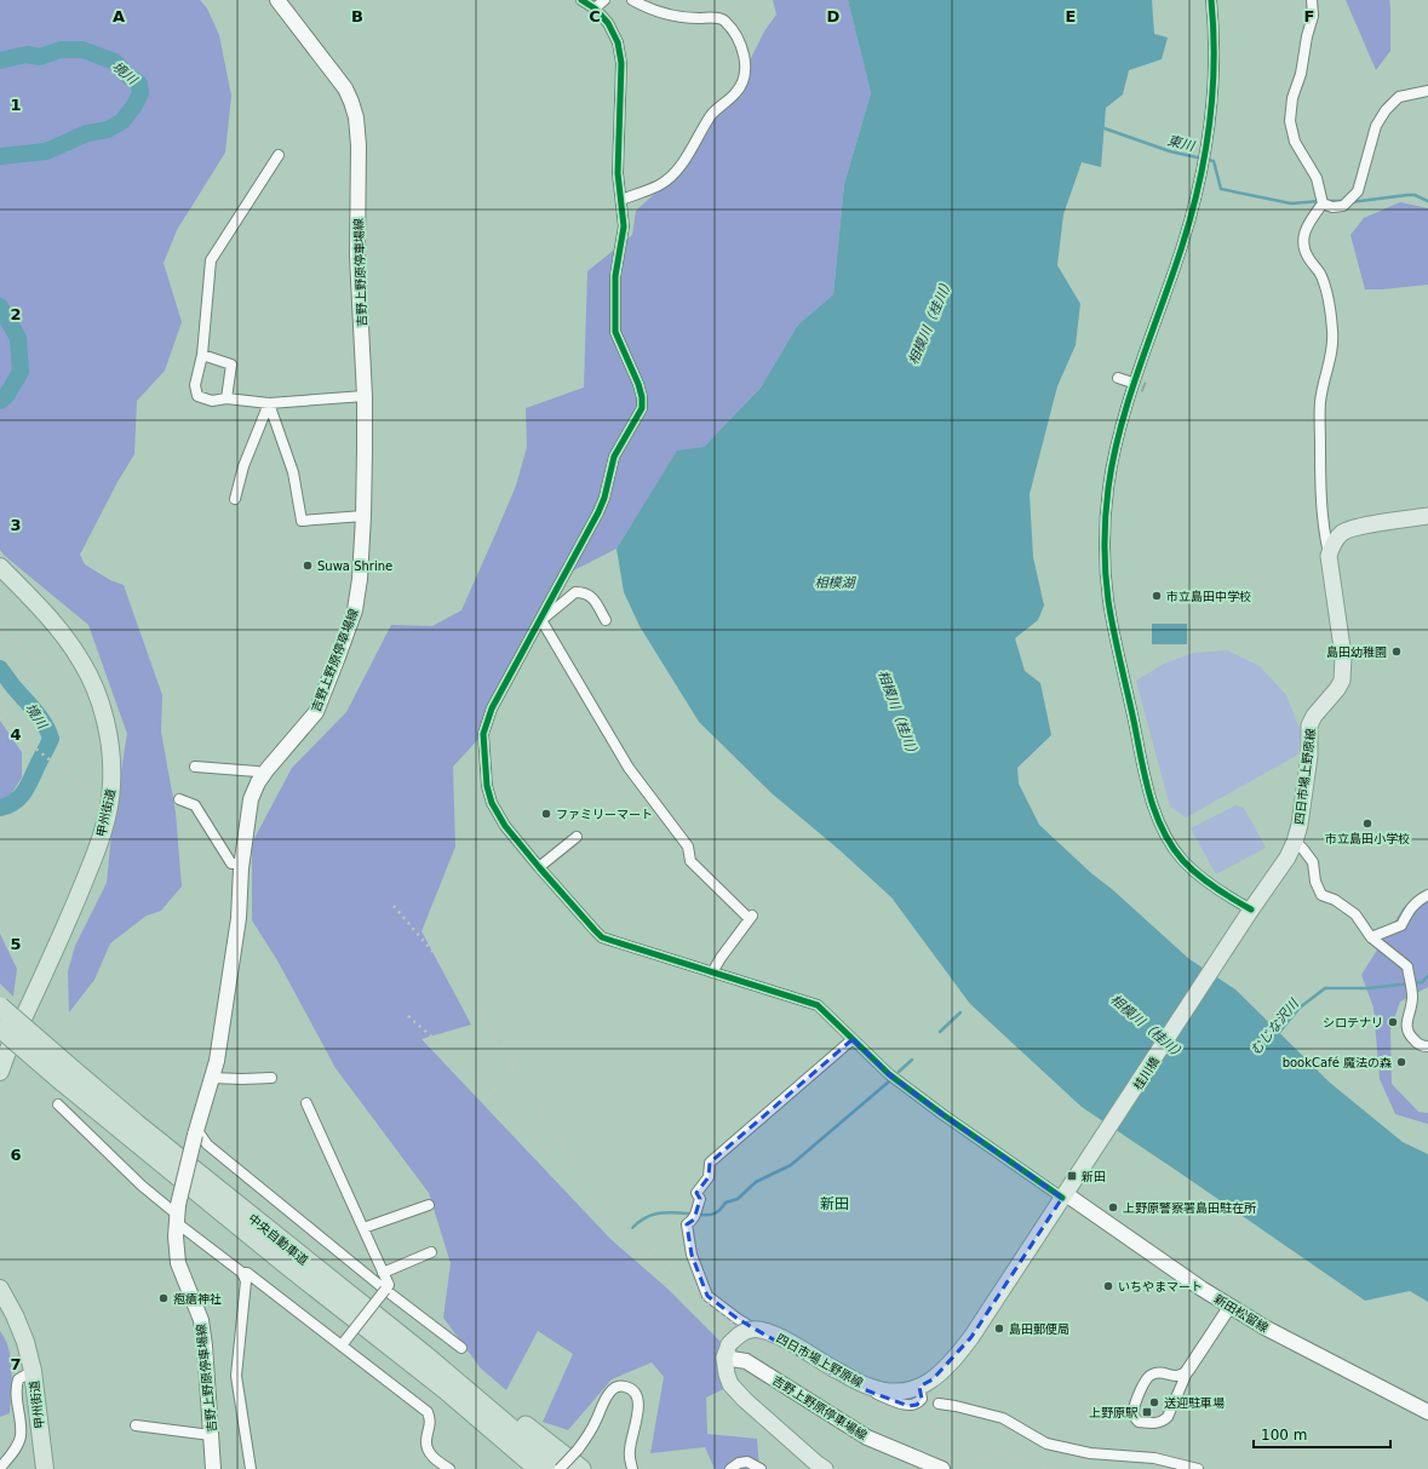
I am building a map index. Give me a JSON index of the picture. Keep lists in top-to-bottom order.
{
  "streets": {
    "highway": ["甲州街道", "中央自動車道"],
    "main road": [
      "吉野上野原停車場線",
      "四日市場上野原線",
      "桂川橋",
      "新田松留線"
    ]
  },
  "crossings": [
    ["吉野上野原停車場線", "四日市場上野原線"],
    ["四日市場上野原線", "桂川橋"],
    ["四日市場上野原線", "新田松留線"]
  ],
  "districts": ["新田"],
  "water": [
    "境川",
    "東川",
    "相模川（桂川）",
    "相模湖",
    "むじな沢川"
  ],
  "places": {
    "other": [
      "Suwa Shrine",
      "市立島田中学校",
      "島田幼稚園",
      "ファミリーマート",
      "市立島田小学校",
      "シロテナリ",
      "bookCafé 魔法の森",
      "上野原警察署島田駐在所",
      "いちやまマート",
      "疱瘡神社",
      "島田郵便局",
      "送迎駐車場"
    ],
    "transit": ["新田", "上野原駅"]
  },
  "scale_bar": "100 m",
  "grid": {
    "columns": [
      "A",
      "B",
      "C",
      "D",
      "E",
      "F"
    ],
    "rows": [
      "1",
      "2",
      "3",
      "4",
      "5",
      "6",
      "7"
    ]
  }
}
